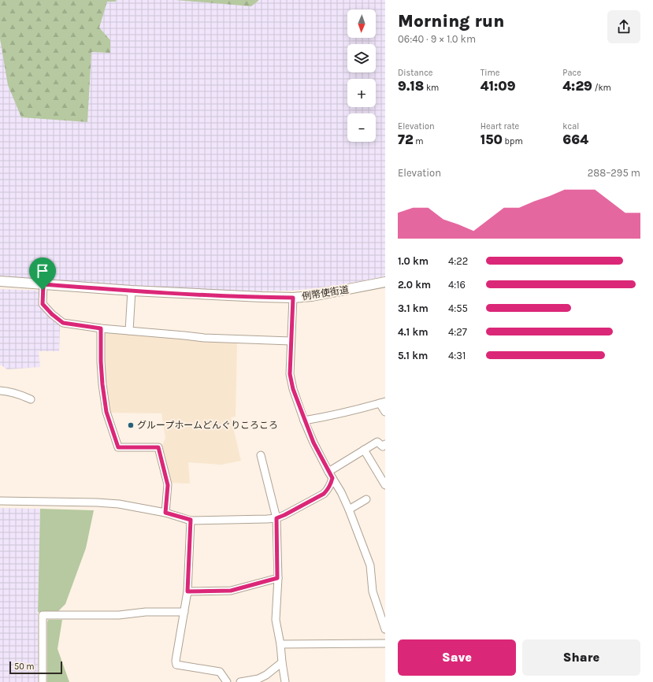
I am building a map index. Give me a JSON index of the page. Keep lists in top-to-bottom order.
{
  "streets": {
    "main road": ["例幣使街道"]
  },
  "places": ["グループホームどんぐりころころ"],
  "scale_bar": "50 m",
  "north": "bottom",
  "page": {
    "heading": ["Morning run", "06:40 · 9 × 1.0 km"],
    "map_buttons": ["+", "−"],
    "stats": [
      ["Distance", "9.18 km"],
      ["Time", "41:09"],
      ["Pace", "4:29 /km"],
      ["Elevation", "72 m"],
      ["Heart rate", "150 bpm"],
      ["kcal", "664"]
    ],
    "chart": ["Elevation", "288–295 m"],
    "list": [
      {
        "name": "1.0 km",
        "note": "4:22"
      },
      {
        "name": "2.0 km",
        "note": "4:16"
      },
      {
        "name": "3.1 km",
        "note": "4:55"
      },
      {
        "name": "4.1 km",
        "note": "4:27"
      },
      {
        "name": "5.1 km",
        "note": "4:31"
      }
    ],
    "buttons": ["Save", "Share"],
    "scale": "50 m"
  }
}
